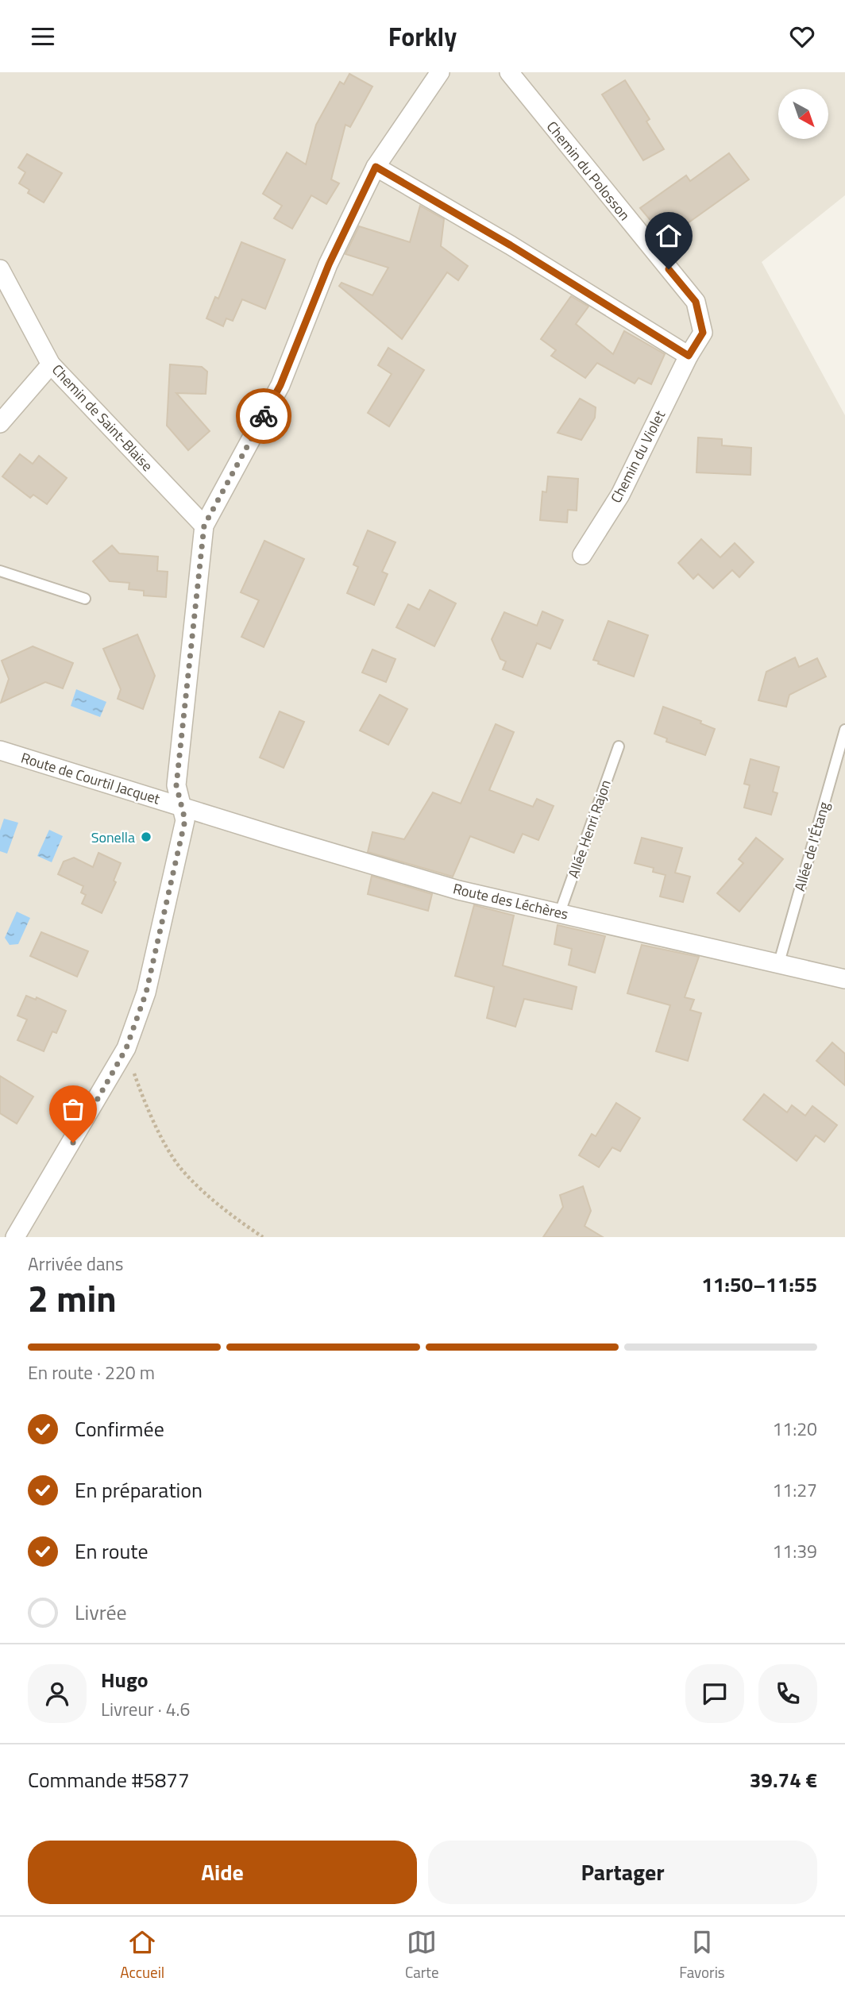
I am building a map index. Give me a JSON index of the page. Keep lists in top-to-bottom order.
{
  "streets": {
    "street": [
      "Chemin du Polosson",
      "Chemin de Saint-Blaise",
      "Chemin du Violet",
      "Route de Courtil Jacquet",
      "Route des Léchères"
    ],
    "lane": ["Allée Henri Rajon", "Allée de l'Étang"]
  },
  "crossings": [
    ["Chemin du Polosson", "Chemin du Violet"],
    ["Route de Courtil Jacquet", "Route des Léchères"],
    ["Allée Henri Rajon", "Route des Léchères"],
    ["Allée de l'Étang", "Route des Léchères"]
  ],
  "places": ["Sonella"],
  "north": "bottom right",
  "page": {
    "header": "Forkly",
    "heading": ["2 min", "Arrivée dans", "11:50–11:55"],
    "panel": [
      "Hugo",
      "Livreur · 4.6",
      "Commande #5877",
      "39.74 €"
    ],
    "bar": "En route · 220 m",
    "list": [
      ["Confirmée", "11:20"],
      ["En préparation", "11:27"],
      ["En route", "11:39"],
      "Livrée"
    ],
    "buttons": ["Aide", "Partager"],
    "tabs": ["Accueil", "Carte", "Favoris"]
  }
}
